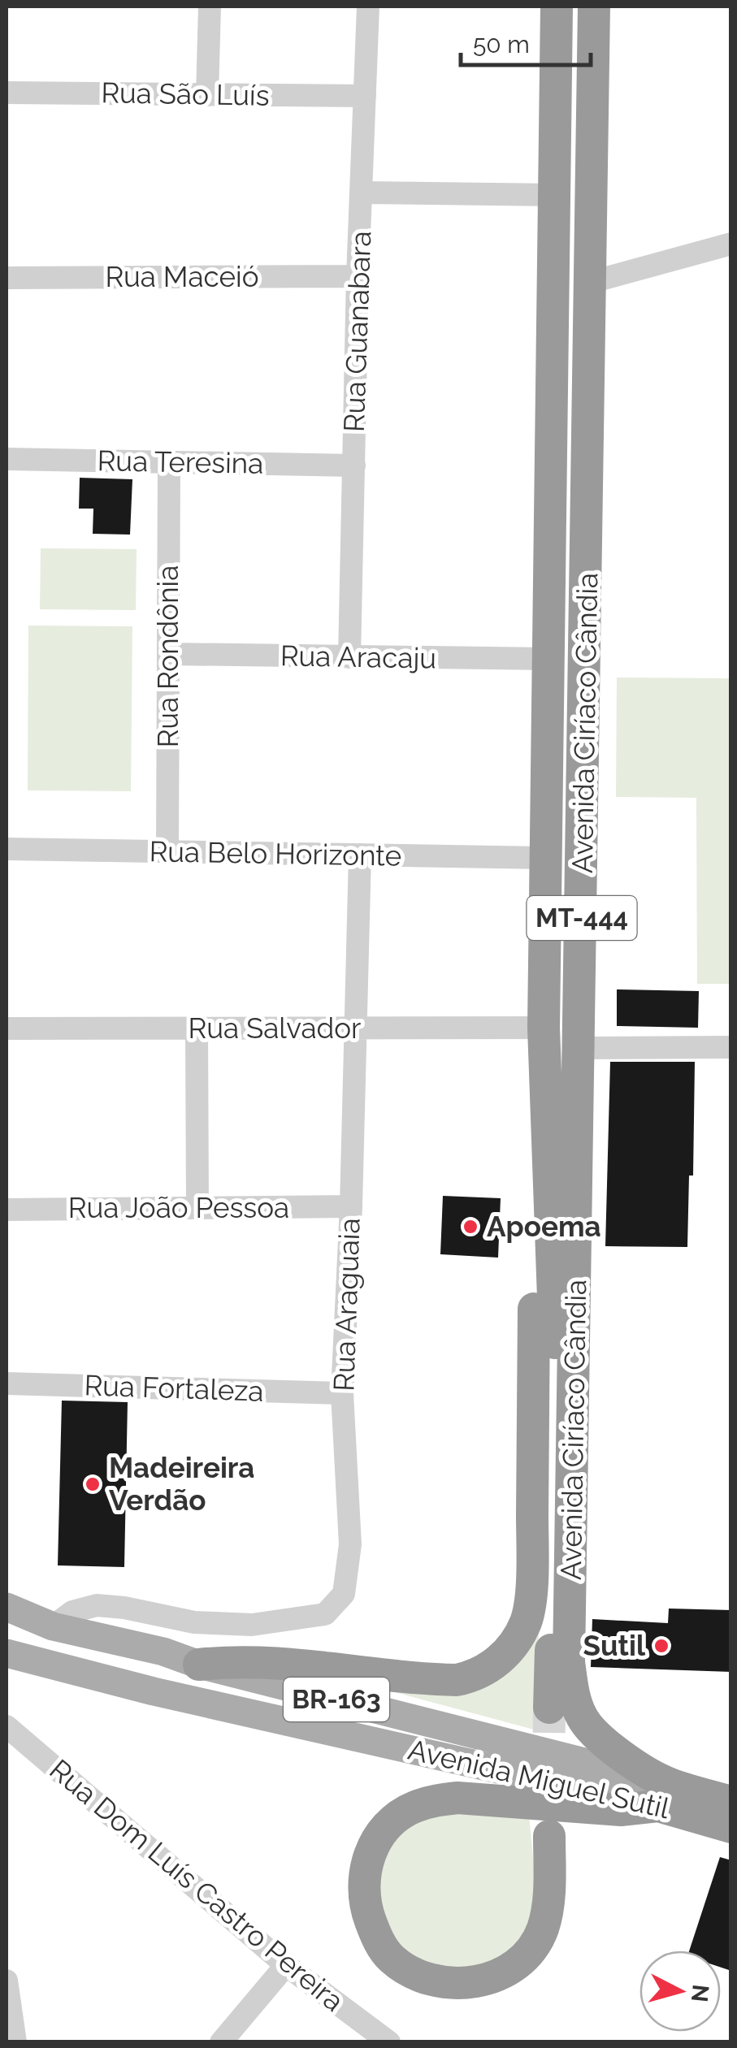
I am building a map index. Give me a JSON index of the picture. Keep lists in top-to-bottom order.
{
  "streets": {
    "highway": ["Avenida Ciríaco Cândia", "MT-444", "BR-163"],
    "main road": ["Avenida Miguel Sutil"],
    "street": [
      "Rua São Luís",
      "Rua Maceió",
      "Rua Guanabara",
      "Rua Teresina",
      "Rua Rondônia",
      "Rua Aracaju",
      "Rua Belo Horizonte",
      "Rua Salvador",
      "Rua João Pessoa",
      "Rua Araguaia",
      "Rua Fortaleza",
      "Rua Dom Luís Castro Pereira"
    ]
  },
  "crossings": [
    ["Rua São Luís", "Rua Guanabara"],
    ["Rua Maceió", "Rua Guanabara"],
    ["Rua Guanabara", "Rua Teresina"],
    ["Rua Guanabara", "Rua Aracaju"],
    ["Rua Teresina", "Rua Rondônia"],
    ["Rua Rondônia", "Rua Aracaju"],
    ["Rua Rondônia", "Rua Belo Horizonte"],
    ["Rua Aracaju", "Avenida Ciríaco Cândia"],
    ["Avenida Ciríaco Cândia", "Rua Belo Horizonte"],
    ["Avenida Ciríaco Cândia", "MT-444"],
    ["Avenida Ciríaco Cândia", "Rua Salvador"],
    ["Avenida Ciríaco Cândia", "BR-163"],
    ["Avenida Ciríaco Cândia", "Avenida Miguel Sutil"],
    ["Rua Belo Horizonte", "Rua Araguaia"],
    ["MT-444", "Avenida Miguel Sutil"],
    ["Rua Salvador", "Rua Araguaia"],
    ["Rua João Pessoa", "Rua Araguaia"],
    ["Rua Araguaia", "Rua Fortaleza"],
    ["Rua Araguaia", "Avenida Miguel Sutil"],
    ["BR-163", "Avenida Miguel Sutil"]
  ],
  "places": ["Apoema", "Madeireira Verdão", "Sutil"],
  "scale_bar": "50 m",
  "north": "right"
}
